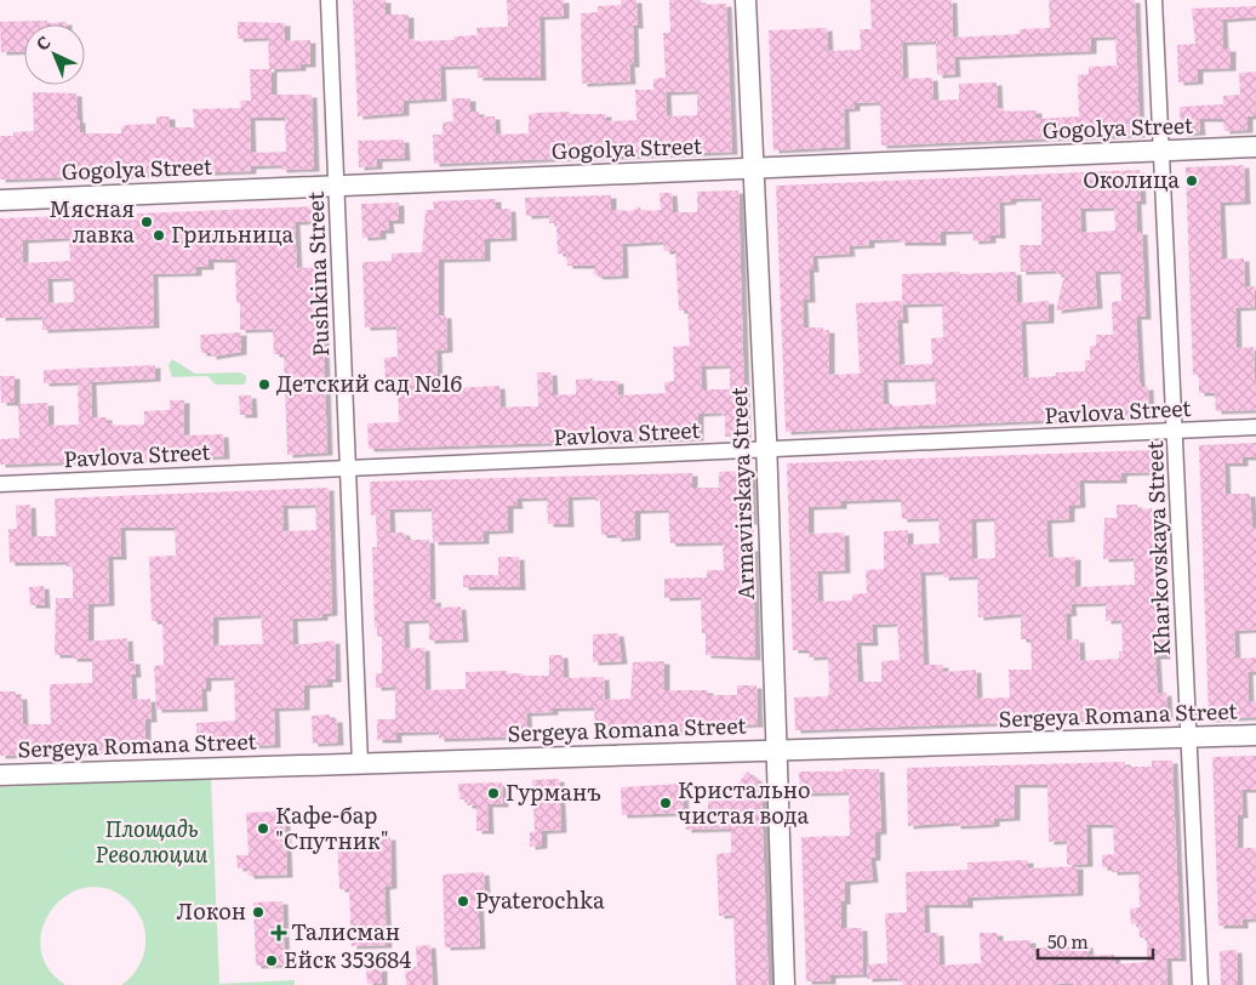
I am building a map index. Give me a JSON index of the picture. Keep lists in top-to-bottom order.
{
  "streets": {
    "street": [
      "Gogolya Street",
      "Pushkina Street",
      "Pavlova Street",
      "Armavirskaya Street",
      "Kharkovskaya Street",
      "Sergeya Romana Street"
    ]
  },
  "crossings": [
    ["Gogolya Street", "Pushkina Street"],
    ["Gogolya Street", "Armavirskaya Street"],
    ["Gogolya Street", "Kharkovskaya Street"],
    ["Pushkina Street", "Pavlova Street"],
    ["Pushkina Street", "Sergeya Romana Street"],
    ["Pavlova Street", "Armavirskaya Street"],
    ["Pavlova Street", "Kharkovskaya Street"],
    ["Armavirskaya Street", "Sergeya Romana Street"],
    ["Kharkovskaya Street", "Sergeya Romana Street"]
  ],
  "parks": ["Площадь Революции"],
  "places": {
    "other": [
      "Околица",
      "Мясная лавка",
      "Грильница",
      "Детский сад №16",
      "Гурманъ",
      "Кристально чистая вода",
      "Кафе-бар \"Спутник\"",
      "Pyaterochka",
      "Локон",
      "Ейск 353684"
    ],
    "health": ["Талисман"]
  },
  "scale_bar": "50 m",
  "north": "top left"
}
